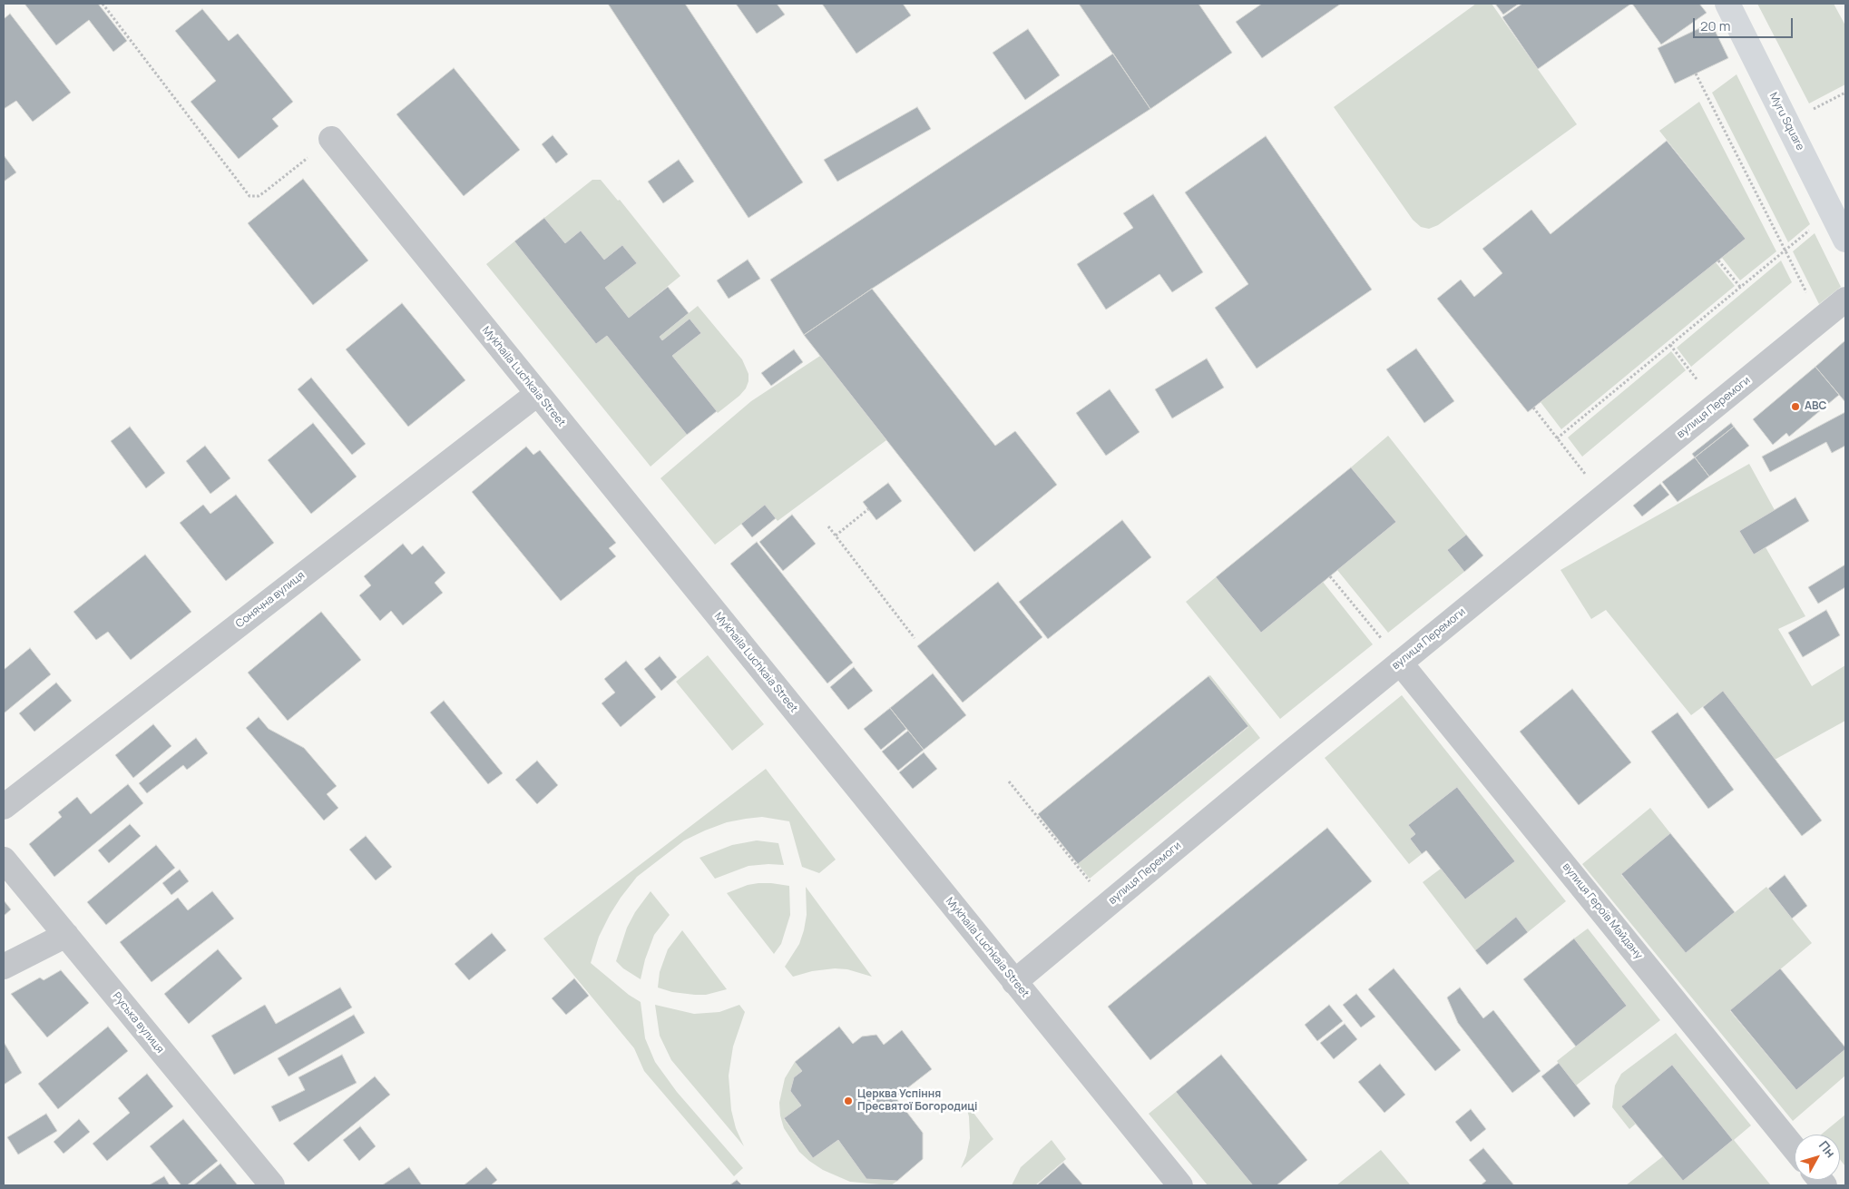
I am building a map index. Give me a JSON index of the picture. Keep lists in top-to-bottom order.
{
  "streets": {
    "highway": ["Myru Square"],
    "street": [
      "Mykhaila Luchkaia Street",
      "вулиця Перемоги",
      "Сонячна вулиця",
      "вулиця Героїв Майдану",
      "Руська вулиця"
    ]
  },
  "crossings": [
    ["Mykhaila Luchkaia Street", "вулиця Перемоги"],
    ["Mykhaila Luchkaia Street", "Сонячна вулиця"],
    ["вулиця Перемоги", "вулиця Героїв Майдану"]
  ],
  "places": ["ABC", "Церква Успіння Пресвятої Богородиці"],
  "scale_bar": "20 m",
  "north": "top right"
}
